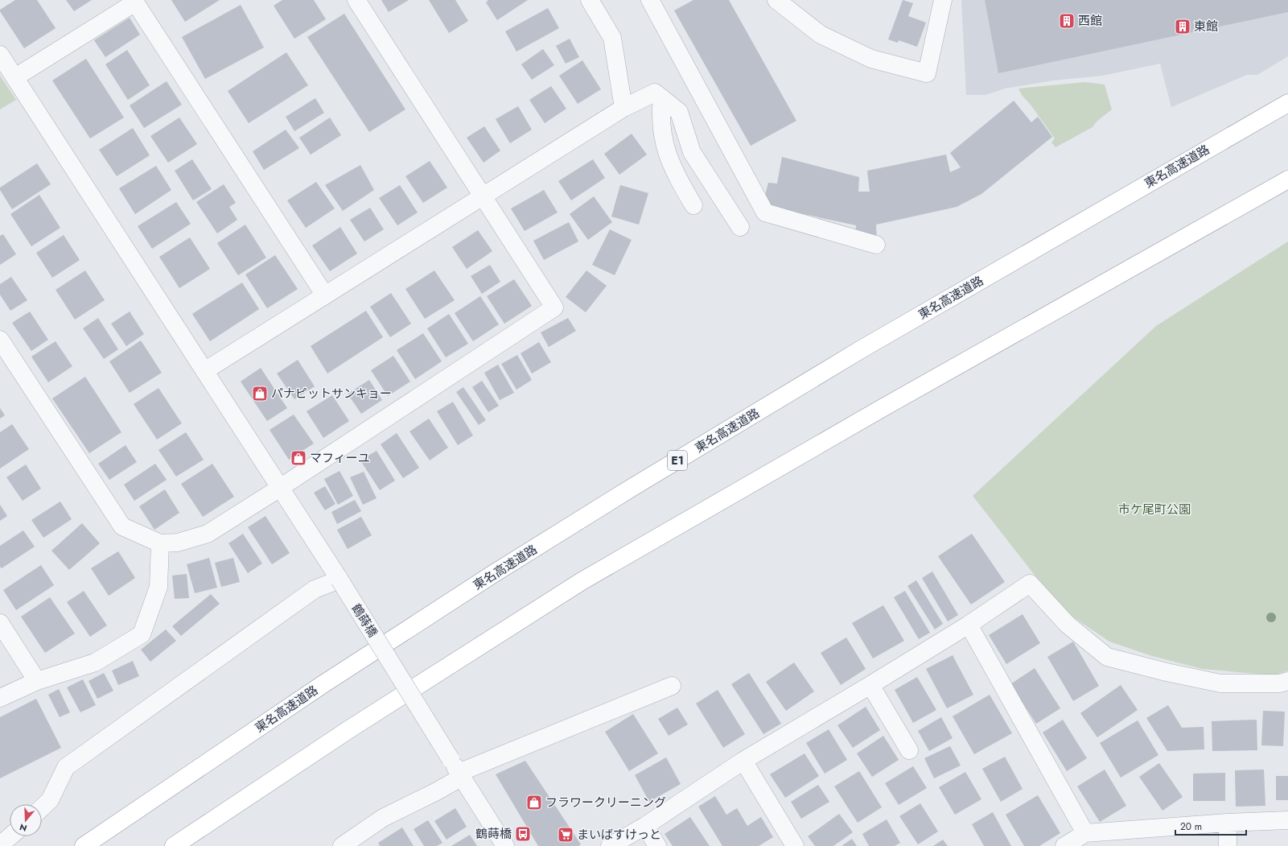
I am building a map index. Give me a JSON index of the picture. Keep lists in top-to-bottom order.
{
  "streets": {
    "highway": ["東名高速道路", "E1"],
    "street": ["鶴蒔橋"]
  },
  "parks": ["市ケ尾町公園"],
  "places": {
    "building": ["西館", "東館"],
    "shop": ["パナピットサンキョー", "マフィーユ", "フラワークリーニング"],
    "bus stop": ["鶴蒔橋"],
    "supermarket": ["まいばすけっと"]
  },
  "scale_bar": "20 m",
  "north": "bottom"
}
